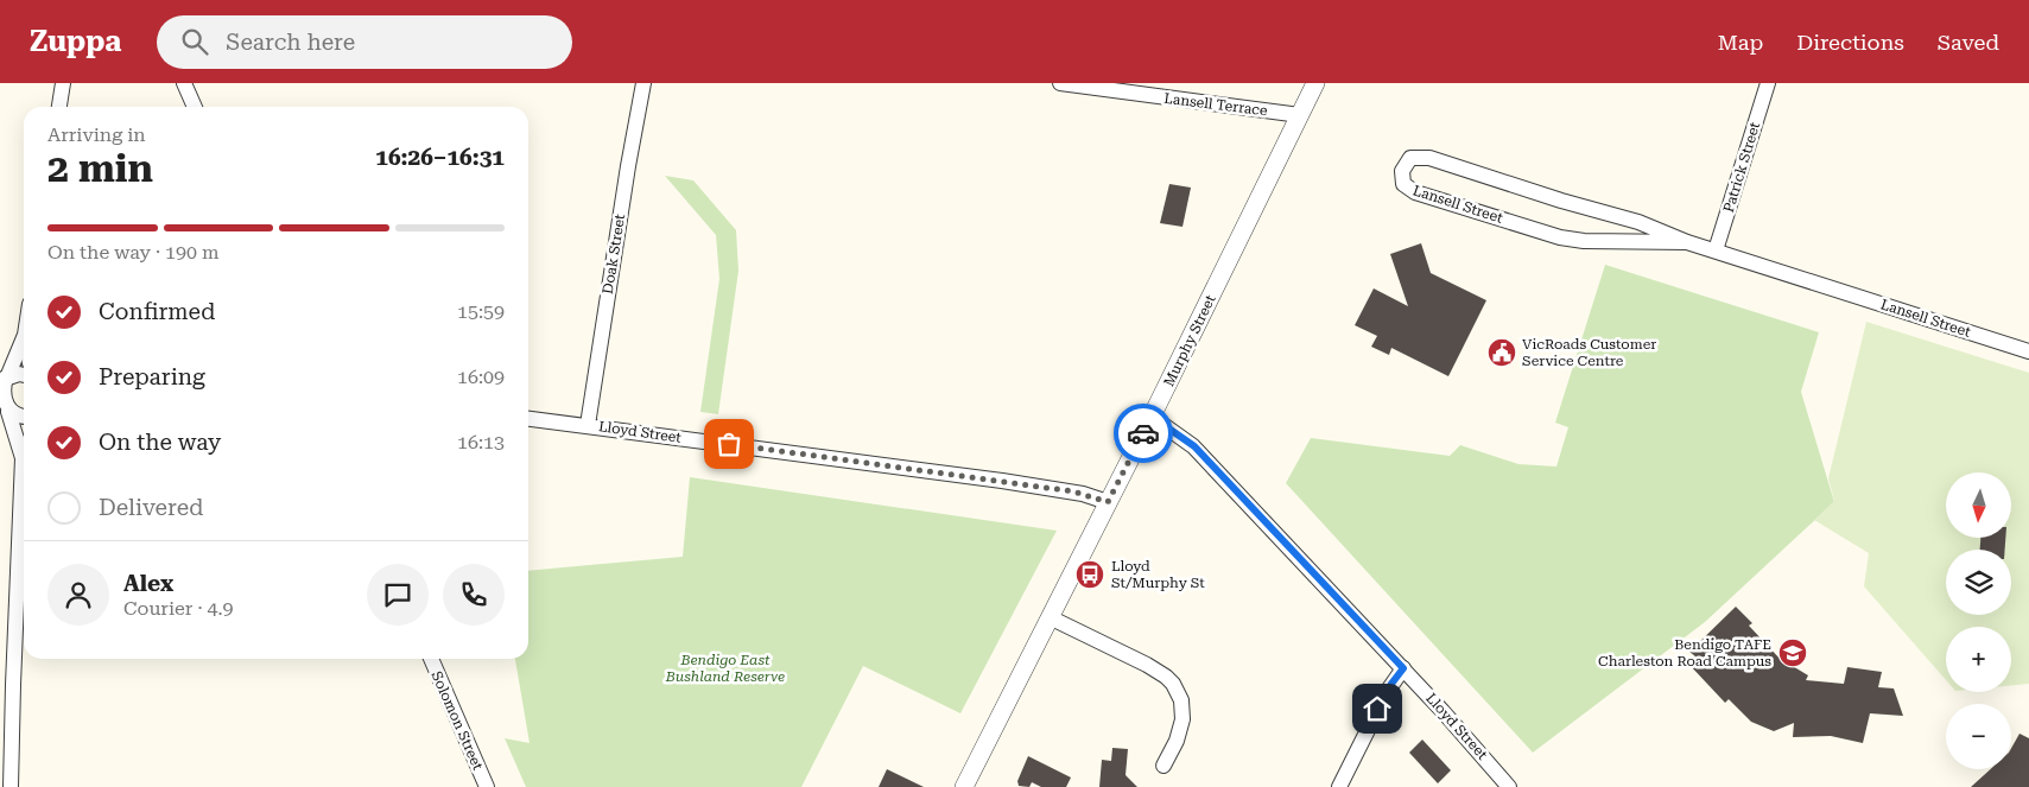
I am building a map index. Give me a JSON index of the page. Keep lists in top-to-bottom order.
{
  "streets": {
    "street": [
      "Lansell Terrace",
      "Patrick Street",
      "Lansell Street",
      "Doak Street",
      "Murphy Street",
      "Lloyd Street",
      "Solomon Street"
    ]
  },
  "crossings": [
    ["Lansell Terrace", "Murphy Street"],
    ["Patrick Street", "Lansell Street"],
    ["Doak Street", "Lloyd Street"],
    ["Murphy Street", "Lloyd Street"]
  ],
  "parks": ["Bendigo East Bushland Reserve"],
  "places": {
    "public building": ["VicRoads Customer Service Centre"],
    "bus stop": ["Lloyd St/Murphy St"],
    "school or university": ["Bendigo TAFE Charleston Road Campus"]
  },
  "north": "bottom",
  "page": {
    "header": "Zuppa",
    "search": "Search here",
    "nav": ["Map", "Directions", "Saved"],
    "heading": ["2 min", "Arriving in", "16:26–16:31"],
    "panel": ["Alex", "Courier · 4.9"],
    "bar": "On the way · 190 m",
    "list": [
      ["Confirmed", "15:59"],
      ["Preparing", "16:09"],
      ["On the way", "16:13"],
      "Delivered"
    ],
    "map_buttons": ["+", "−"]
  }
}
